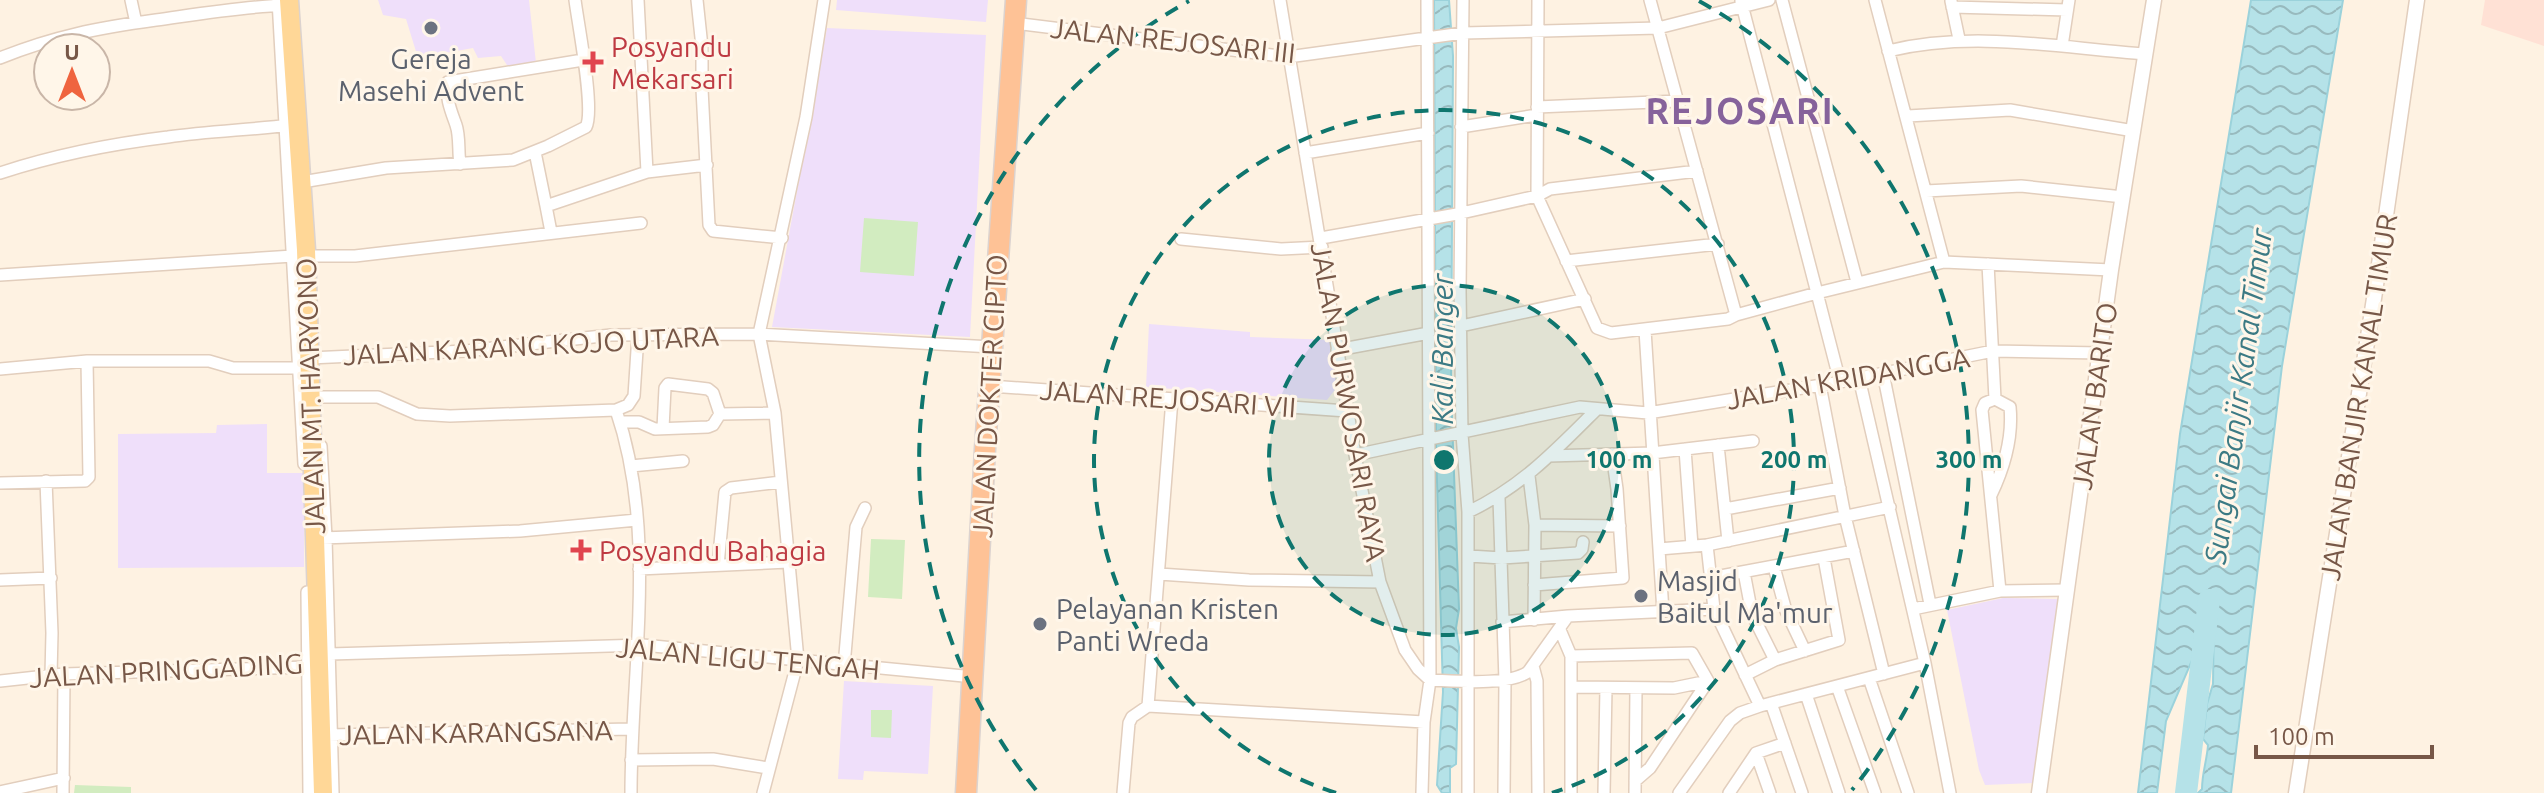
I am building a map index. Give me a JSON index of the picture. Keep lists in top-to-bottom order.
{
  "streets": {
    "highway": ["JALAN DOKTER CIPTO"],
    "main road": ["JALAN MT. HARYONO"],
    "street": [
      "JALAN REJOSARI III",
      "JALAN KARANG KOJO UTARA",
      "JALAN KRIDANGGA",
      "JALAN BARITO",
      "JALAN BANJIR KANAL TIMUR",
      "JALAN REJOSARI VII",
      "JALAN PURWOSARI RAYA",
      "JALAN LIGU TENGAH",
      "JALAN PRINGGADING",
      "JALAN KARANGSANA"
    ]
  },
  "crossings": [
    ["JALAN REJOSARI III", "JALAN DOKTER CIPTO"],
    ["JALAN REJOSARI III", "JALAN PURWOSARI RAYA"],
    ["JALAN KARANG KOJO UTARA", "JALAN MT. HARYONO"],
    ["JALAN KARANG KOJO UTARA", "JALAN DOKTER CIPTO"],
    ["JALAN KRIDANGGA", "JALAN BARITO"],
    ["JALAN KRIDANGGA", "JALAN PURWOSARI RAYA"],
    ["JALAN MT. HARYONO", "JALAN LIGU TENGAH"],
    ["JALAN MT. HARYONO", "JALAN PRINGGADING"],
    ["JALAN MT. HARYONO", "JALAN KARANGSANA"],
    ["JALAN DOKTER CIPTO", "JALAN REJOSARI VII"],
    ["JALAN DOKTER CIPTO", "JALAN LIGU TENGAH"],
    ["JALAN REJOSARI VII", "JALAN PURWOSARI RAYA"],
    ["JALAN LIGU TENGAH", "JALAN PRINGGADING"]
  ],
  "districts": ["REJOSARI"],
  "water": ["Kali Banger", "Sungai Banjir Kanal Timur"],
  "places": {
    "other": ["Gereja Masehi Advent", "Masjid Baitul Ma'mur", "Pelayanan Kristen Panti Wreda"],
    "health": ["Posyandu Mekarsari", "Posyandu Bahagia"]
  },
  "scale_bar": "100 m",
  "north": "top",
  "rings": ["100 m", "200 m", "300 m"]
}
